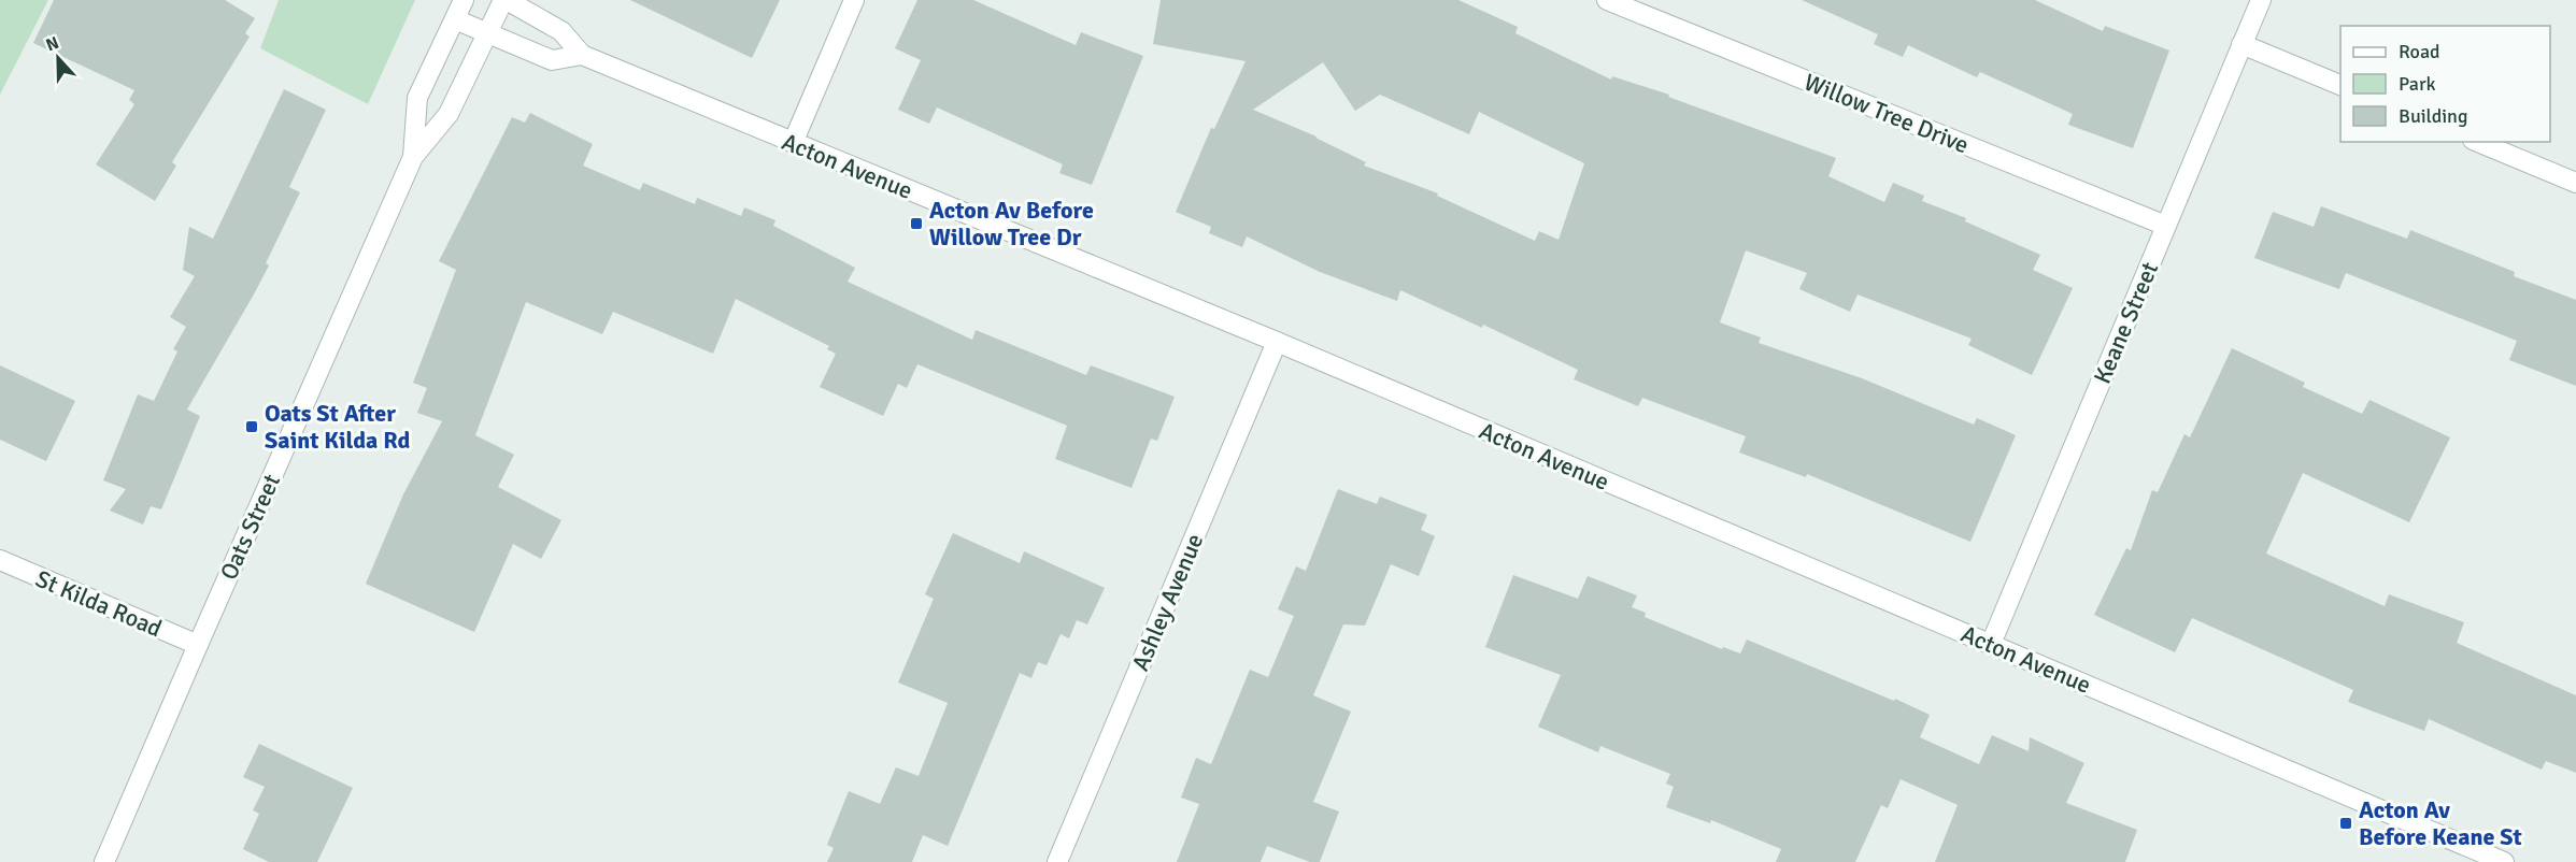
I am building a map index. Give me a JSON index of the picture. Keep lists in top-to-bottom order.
{
  "streets": {
    "street": [
      "Willow Tree Drive",
      "Acton Avenue",
      "Keane Street",
      "Oats Street",
      "Ashley Avenue",
      "St Kilda Road"
    ]
  },
  "crossings": [
    ["Willow Tree Drive", "Keane Street"],
    ["Acton Avenue", "Keane Street"],
    ["Acton Avenue", "Oats Street"],
    ["Acton Avenue", "Ashley Avenue"],
    ["Oats Street", "St Kilda Road"]
  ],
  "places": {
    "transit": ["Acton Av Before Willow Tree Dr", "Oats St After Saint Kilda Rd", "Acton Av Before Keane St"]
  },
  "legend": ["Road", "Park", "Building"],
  "north": "top"
}
